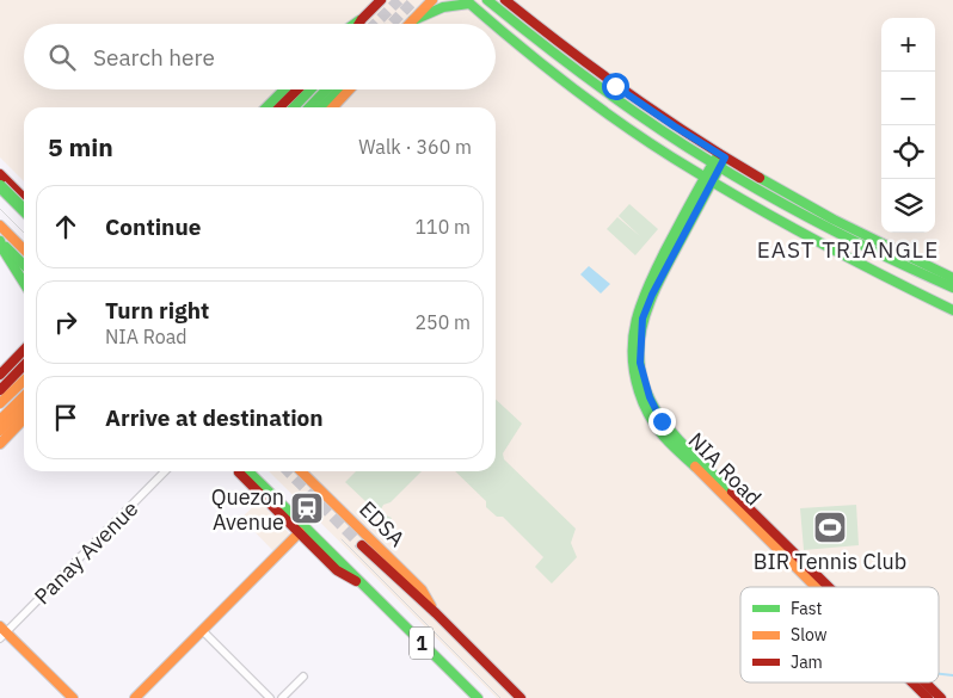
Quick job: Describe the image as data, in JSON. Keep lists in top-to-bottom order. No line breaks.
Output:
{"streets":{"main road":["NIA Road","EDSA","1"],"street":["Panay Avenue"]},"districts":["EAST TRIANGLE"],"places":{"station":["Quezon Avenue"],"sports":["BIR Tennis Club"]},"legend":["Fast","Slow","Jam"],"page":{"map_buttons":["+","−"],"search":"Search here","heading":["5 min","Walk · 360 m"],"list":[["Continue","110 m"],["Turn right","NIA Road","250 m"],"Arrive at destination"]}}
